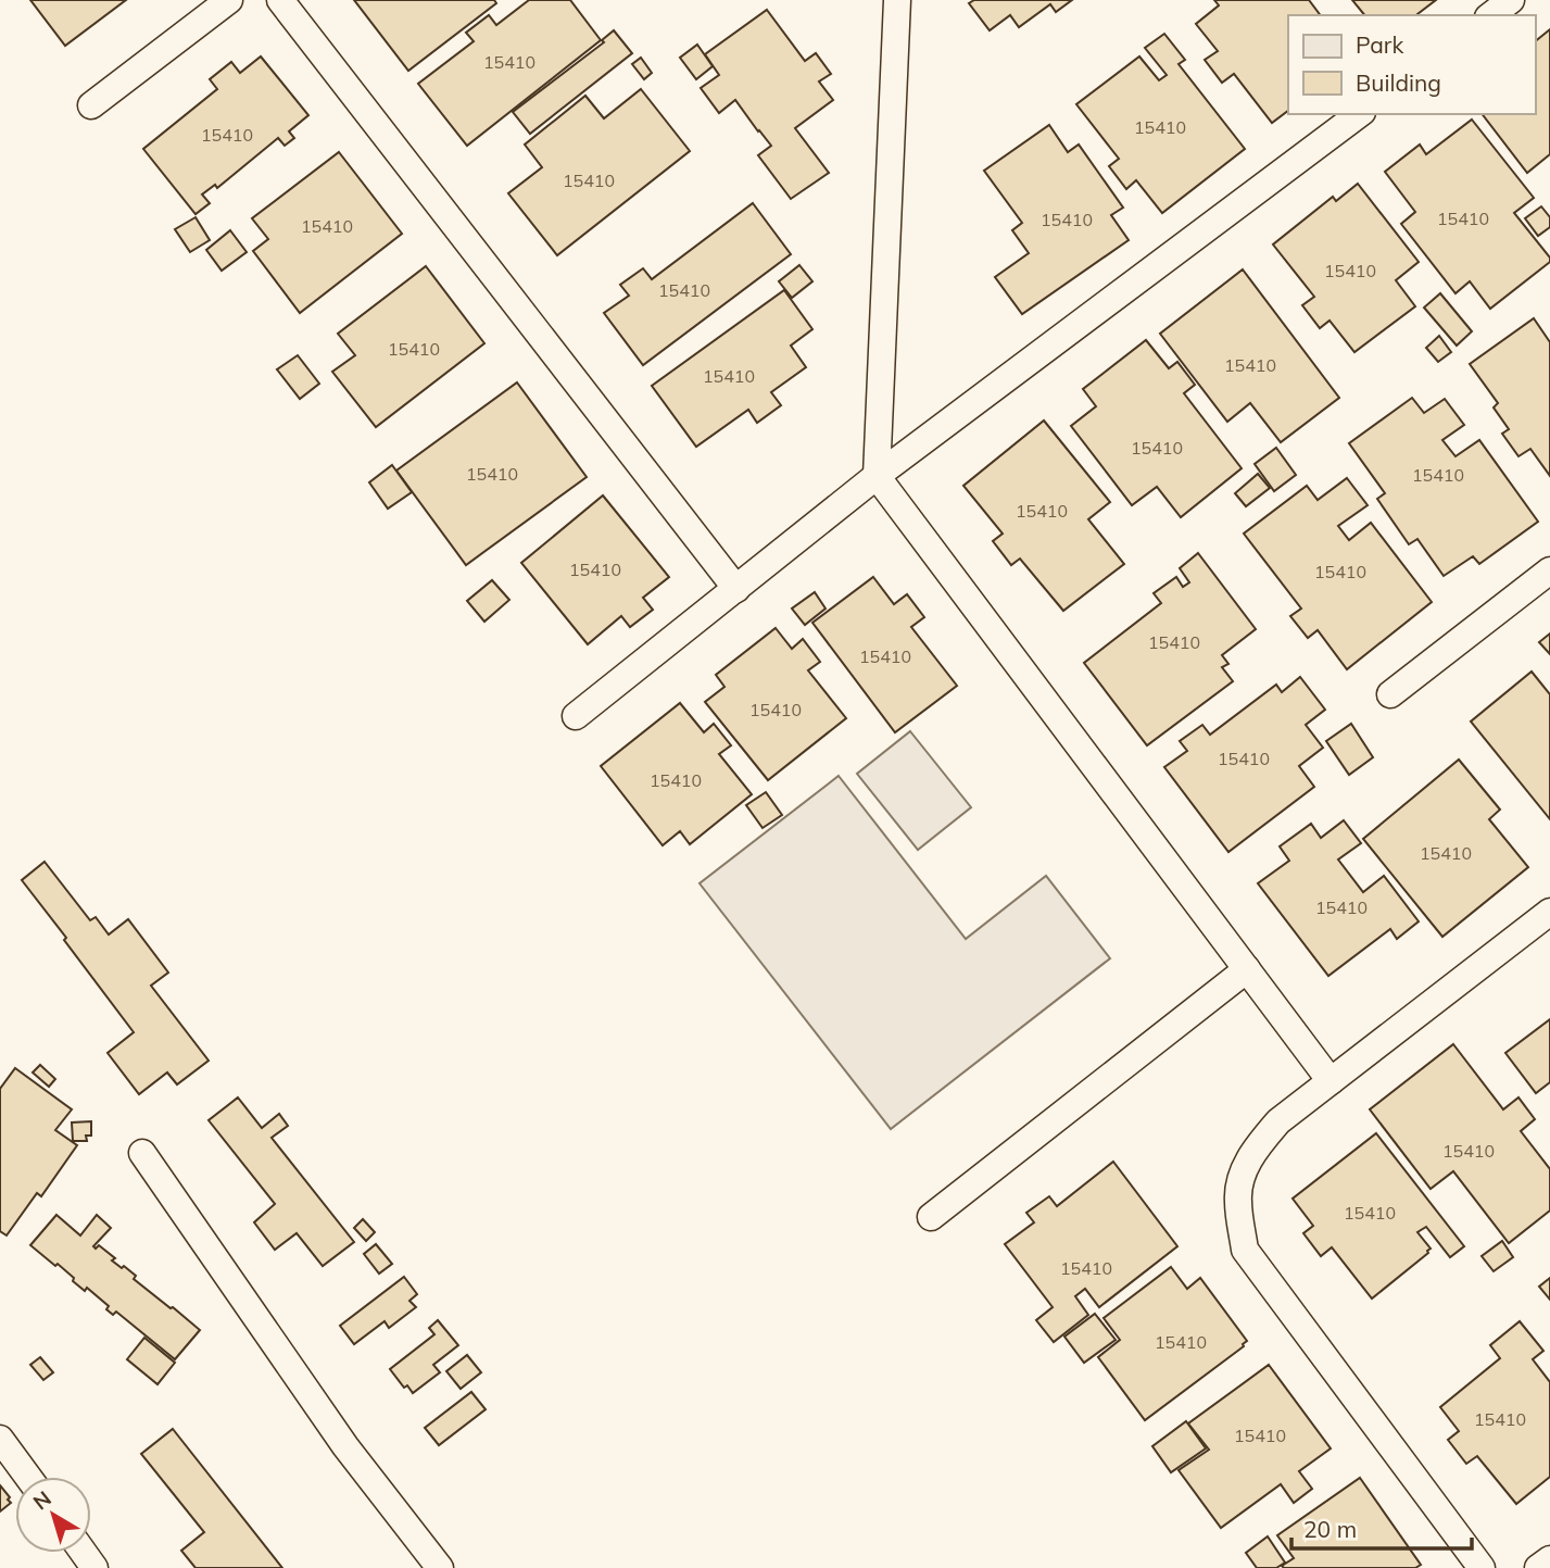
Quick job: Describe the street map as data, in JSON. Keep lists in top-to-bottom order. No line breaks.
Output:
{"house_numbers":["15410","15410","15410","15410","15410","15410","15410","15410","15410","15410","15410","15410","15410","15410","15410","15410","15410","15410","15410","15410","15410","15410","15410","15410","15410","15410","15410","15410","15410","15410","15410"],"legend":["Park","Building"],"scale_bar":"20 m","north":"top left"}
